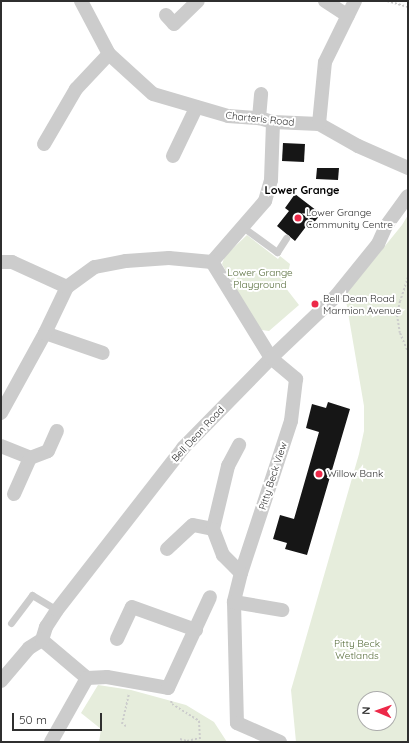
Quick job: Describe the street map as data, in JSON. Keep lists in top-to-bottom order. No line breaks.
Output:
{"streets":{"street":["Charteris Road","Bell Dean Road","Pitty Beck View"]},"crossings":[["Bell Dean Road","Pitty Beck View"]],"districts":["Lower Grange"],"parks":["Lower Grange Playground","Pitty Beck Wetlands"],"places":["Lower Grange Community Centre","Bell Dean Road Marmion Avenue","Willow Bank"],"scale_bar":"50 m","north":"left"}
